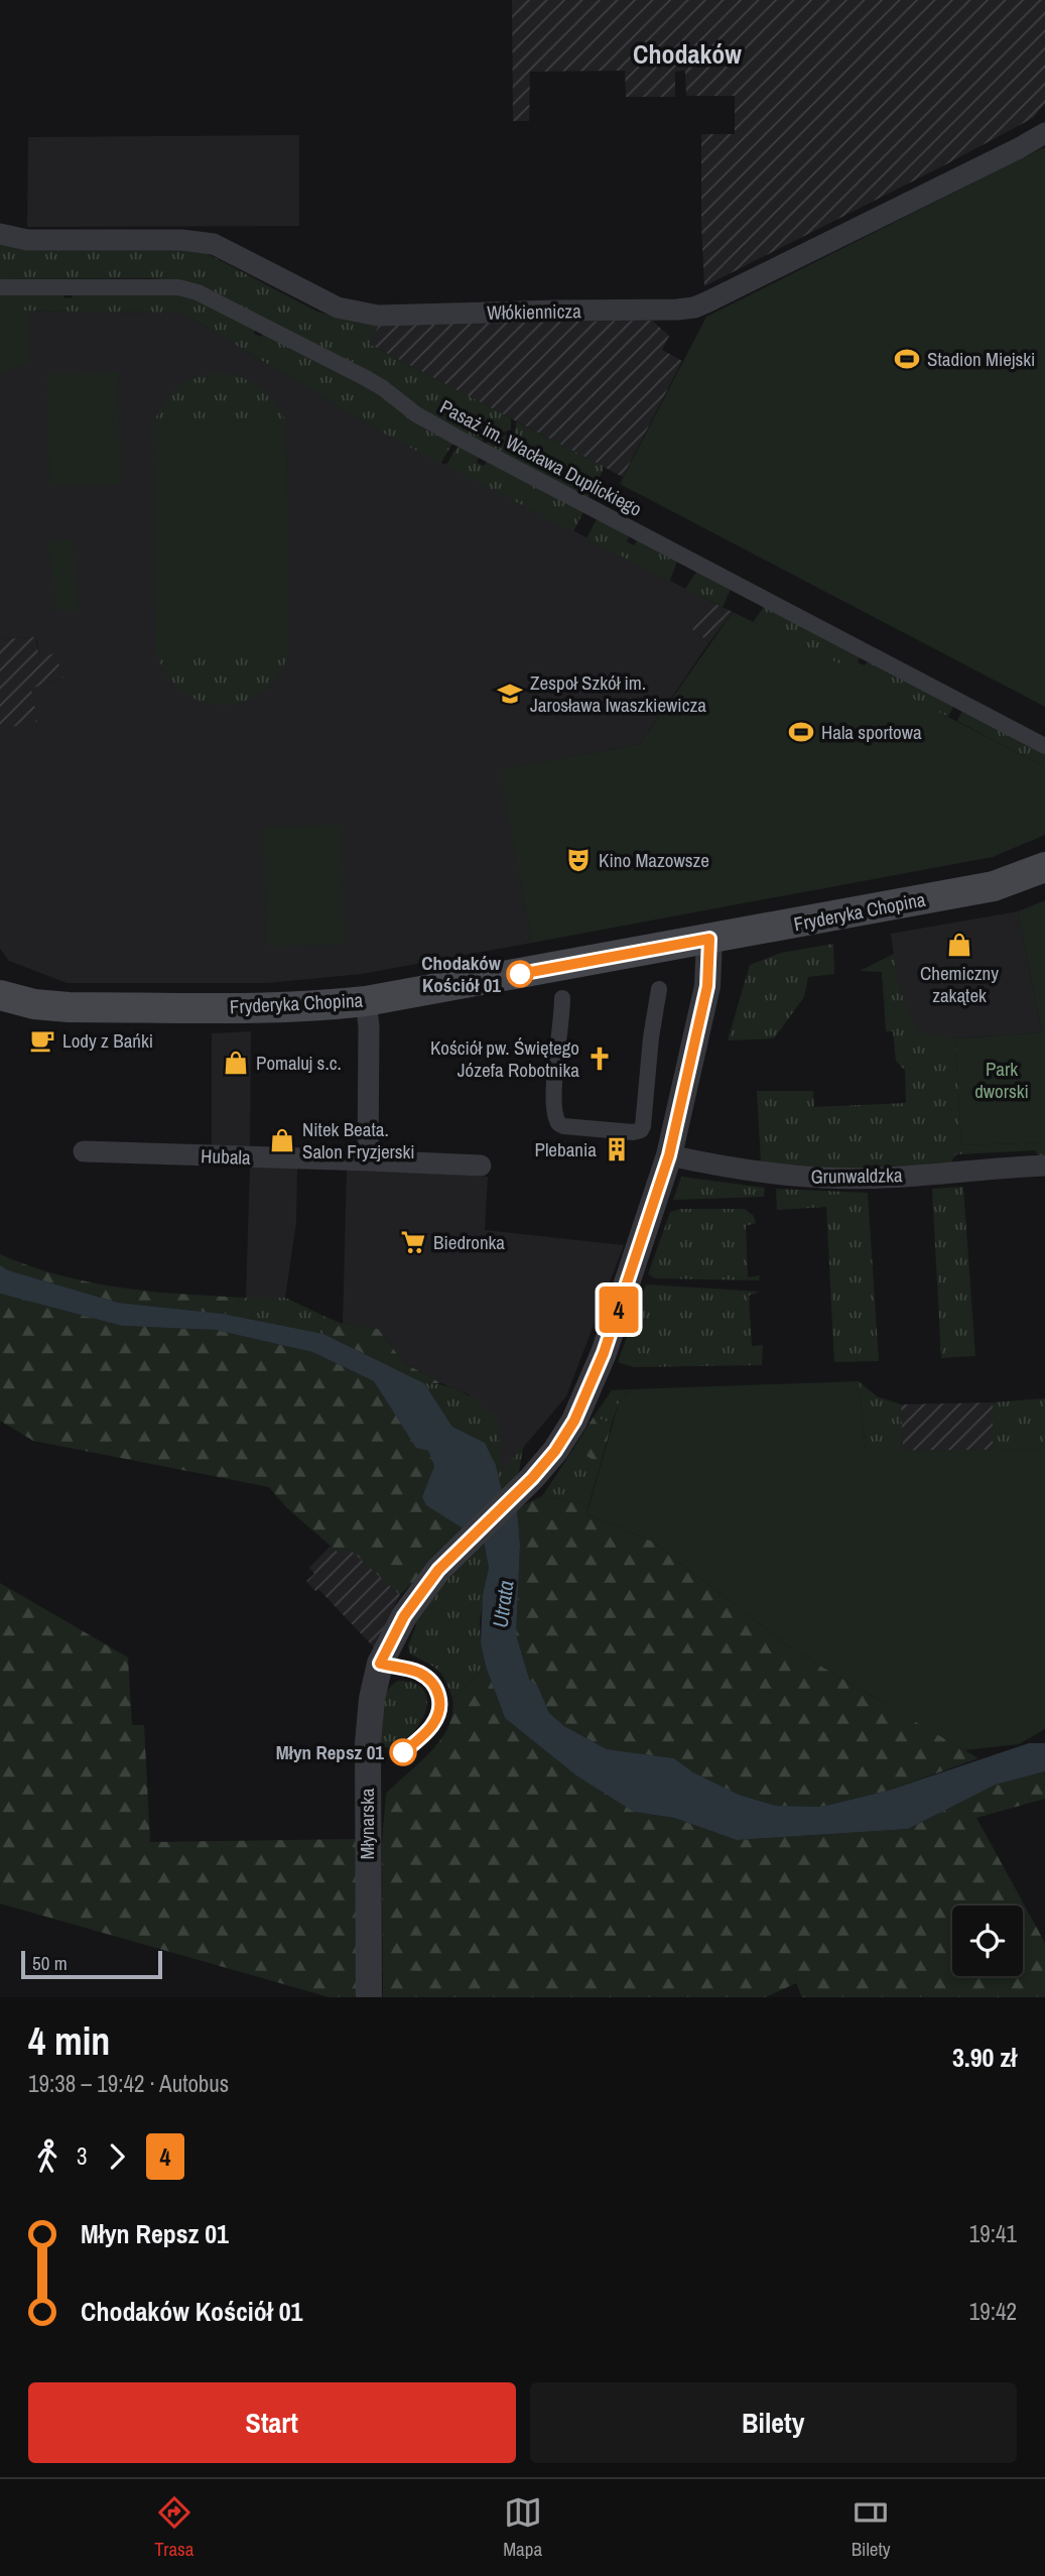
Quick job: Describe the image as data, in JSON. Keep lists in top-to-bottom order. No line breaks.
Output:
{"streets":{"main road":["Fryderyka Chopina"],"street":["Włókiennicza","Pasaż im. Wacława Duplickiego","Hubala","Grunwaldzka","Młynarska"]},"crossings":[["Fryderyka Chopina","Młynarska"],["Grunwaldzka","Młynarska"]],"districts":["Chodaków"],"water":["Utrata"],"parks":["Park dworski"],"places":{"sports":["Stadion Miejski","Hala sportowa"],"school or university":["Zespoł Szkół im. Jarosława Iwaszkiewicza"],"theatre":["Kino Mazowsze"],"shop":["Chemiczny zakątek","Pomaluj s.c.","Nitek Beata. Salon Fryzjerski"],"other":["Chodaków Kościół 01","Młyn Repsz 01"],"cafe":["Lody z Bańki"],"church":["Kościół pw. Świętego Józefa Robotnika"],"building":["Plebania"],"supermarket":["Biedronka"]},"lines":["bus line 4"],"scale_bar":"50 m","page":{"on_map":"4","scale":"50 m","heading":["4 min","19:38 – 19:42 · Autobus","3.90 zł"],"legs":["3","4"],"list":[{"name":"Młyn Repsz 01","value":"19:41"},{"name":"Chodaków Kościół 01","value":"19:42"}],"buttons":["Start","Bilety"],"tabs":["Trasa","Mapa","Bilety"]}}
